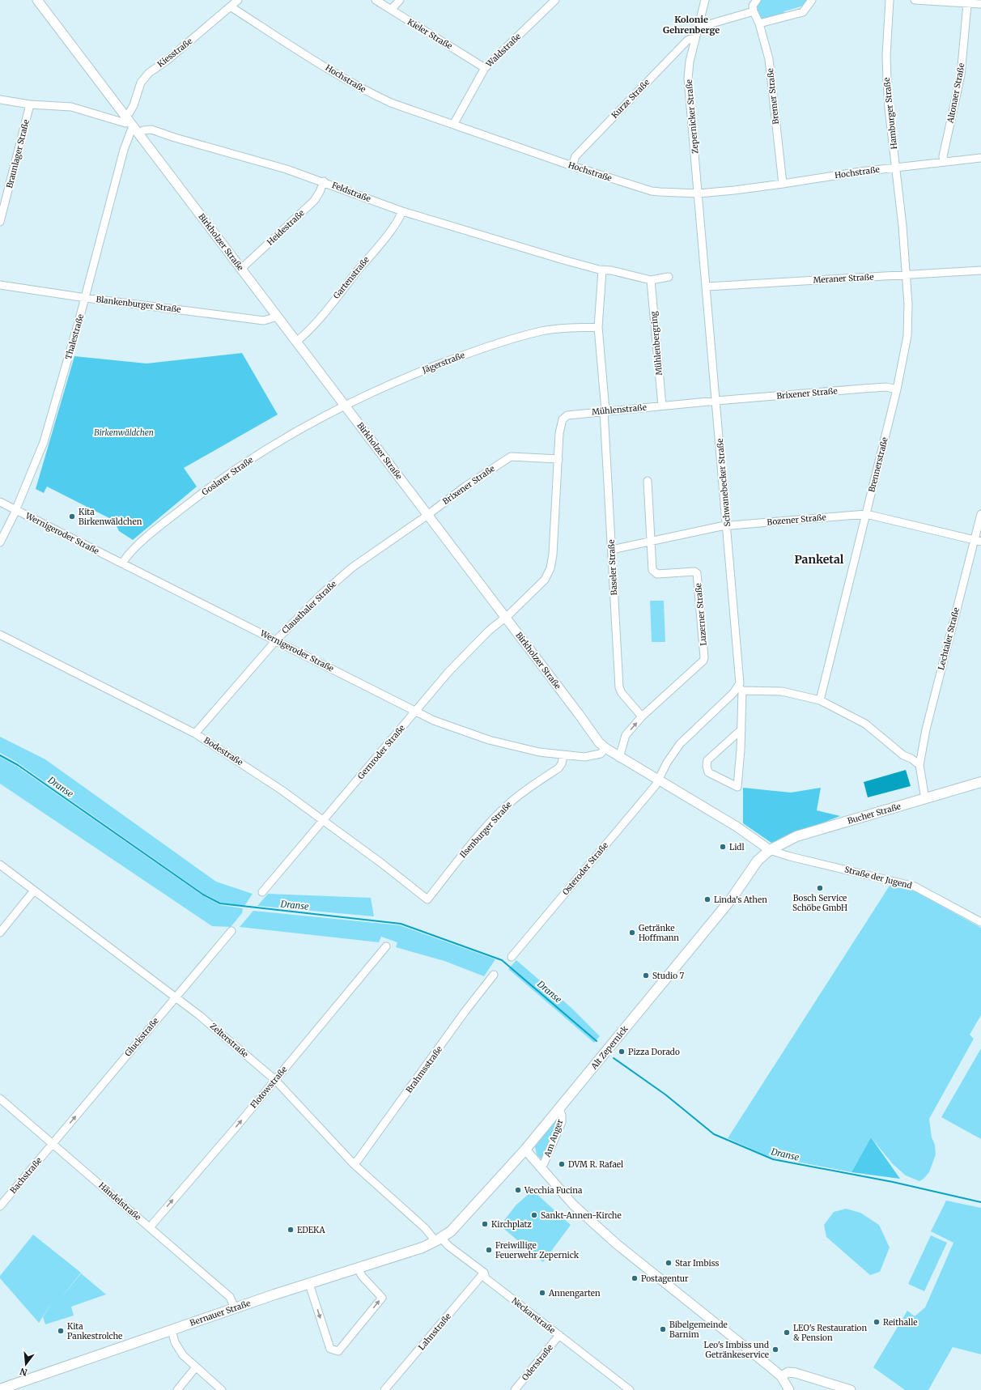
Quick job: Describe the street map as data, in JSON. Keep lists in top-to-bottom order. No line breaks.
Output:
{"streets":{"main road":["Bucher Straße","Alt Zepernick","Bernauer Straße"],"street":["Kieler Straße","Waldstraße","Kiesstraße","Hochstraße","Altonaer Straße","Bremer Straße","Kurze Straße","Hamburger Straße","Zepernicker Straße","Braunlager Straße","Feldstraße","Heidestraße","Birkholzer Straße","Gartenstraße","Meraner Straße","Blankenburger Straße","Thalestraße","Mühlenbergring","Jägerstraße","Brixener Straße","Mühlenstraße","Brennerstraße","Goslarer Straße","Schwanebecker Straße","Bozener Straße","Wernigeroder Straße","Baseler Straße","Clausthaler Straße","Luzerner Straße","Lechtaler Straße","Bodestraße","Gernroder Straße","Ilsenburger Straße","Osteroder Straße","Straße der Jugend","Gluckstraße","Zelterstraße","Brahmsstraße","Flotowstraße","Am Anger","Bachstraße","Händelstraße","Neckarstraße","Lahnstraße","Oderstraße"]},"crossings":[["Kieler Straße","Waldstraße"],["Waldstraße","Hochstraße"],["Kiesstraße","Hochstraße"],["Kiesstraße","Birkholzer Straße"],["Hochstraße","Altonaer Straße"],["Hochstraße","Bremer Straße"],["Hochstraße","Kurze Straße"],["Hochstraße","Hamburger Straße"],["Hochstraße","Zepernicker Straße"],["Kurze Straße","Zepernicker Straße"],["Hamburger Straße","Brennerstraße"],["Zepernicker Straße","Schwanebecker Straße"],["Feldstraße","Heidestraße"],["Feldstraße","Birkholzer Straße"],["Feldstraße","Gartenstraße"],["Feldstraße","Thalestraße"],["Heidestraße","Birkholzer Straße"],["Birkholzer Straße","Gartenstraße"],["Birkholzer Straße","Blankenburger Straße"],["Birkholzer Straße","Thalestraße"],["Birkholzer Straße","Jägerstraße"],["Birkholzer Straße","Brixener Straße"],["Birkholzer Straße","Mühlenstraße"],["Birkholzer Straße","Goslarer Straße"],["Birkholzer Straße","Wernigeroder Straße"],["Birkholzer Straße","Clausthaler Straße"],["Birkholzer Straße","Luzerner Straße"],["Birkholzer Straße","Gernroder Straße"],["Birkholzer Straße","Bucher Straße"],["Birkholzer Straße","Osteroder Straße"],["Birkholzer Straße","Straße der Jugend"],["Birkholzer Straße","Alt Zepernick"],["Meraner Straße","Brennerstraße"],["Meraner Straße","Schwanebecker Straße"],["Blankenburger Straße","Thalestraße"],["Thalestraße","Wernigeroder Straße"],["Mühlenbergring","Mühlenstraße"],["Jägerstraße","Goslarer Straße"],["Brixener Straße","Mühlenstraße"],["Brixener Straße","Brennerstraße"],["Brixener Straße","Schwanebecker Straße"],["Brixener Straße","Clausthaler Straße"],["Mühlenstraße","Schwanebecker Straße"],["Mühlenstraße","Baseler Straße"],["Mühlenstraße","Gernroder Straße"],["Brennerstraße","Bozener Straße"],["Goslarer Straße","Wernigeroder Straße"],["Schwanebecker Straße","Bozener Straße"],["Schwanebecker Straße","Osteroder Straße"],["Bozener Straße","Baseler Straße"],["Bozener Straße","Luzerner Straße"],["Bozener Straße","Lechtaler Straße"],["Wernigeroder Straße","Clausthaler Straße"],["Wernigeroder Straße","Gernroder Straße"],["Wernigeroder Straße","Ilsenburger Straße"],["Baseler Straße","Luzerner Straße"],["Clausthaler Straße","Bodestraße"],["Lechtaler Straße","Bucher Straße"],["Bodestraße","Gernroder Straße"],["Bodestraße","Ilsenburger Straße"],["Bucher Straße","Straße der Jugend"],["Bucher Straße","Alt Zepernick"],["Straße der Jugend","Alt Zepernick"],["Gluckstraße","Zelterstraße"],["Gluckstraße","Bachstraße"],["Gluckstraße","Händelstraße"],["Zelterstraße","Alt Zepernick"],["Zelterstraße","Brahmsstraße"],["Zelterstraße","Flotowstraße"],["Zelterstraße","Bernauer Straße"],["Zelterstraße","Neckarstraße"],["Alt Zepernick","Am Anger"],["Alt Zepernick","Bernauer Straße"],["Alt Zepernick","Neckarstraße"],["Flotowstraße","Händelstraße"],["Bachstraße","Händelstraße"],["Händelstraße","Bernauer Straße"],["Bernauer Straße","Neckarstraße"],["Neckarstraße","Lahnstraße"],["Neckarstraße","Oderstraße"]],"one_way":["Gluckstraße","Flotowstraße"],"districts":["Kolonie Gehrenberge","Panketal"],"water":["Dranse"],"parks":["Birkenwäldchen"],"places":["Kita Birkenwäldchen","Lidl","Bosch Service Schöbe GmbH","Linda's Athen","Getränke Hoffmann","Studio 7","Pizza Dorado","DVM R. Rafael","Vecchia Fucina","Sankt-Annen-Kirche","Kirchplatz","EDEKA","Freiwillige Feuerwehr Zepernick","Star Imbiss","Postagentur","Annengarten","Reithalle","Bibelgemeinde Barnim","Kita Pankestrolche","LEO's Restauration & Pension","Leo's Imbiss und Getränkeservice"],"north":"bottom"}
